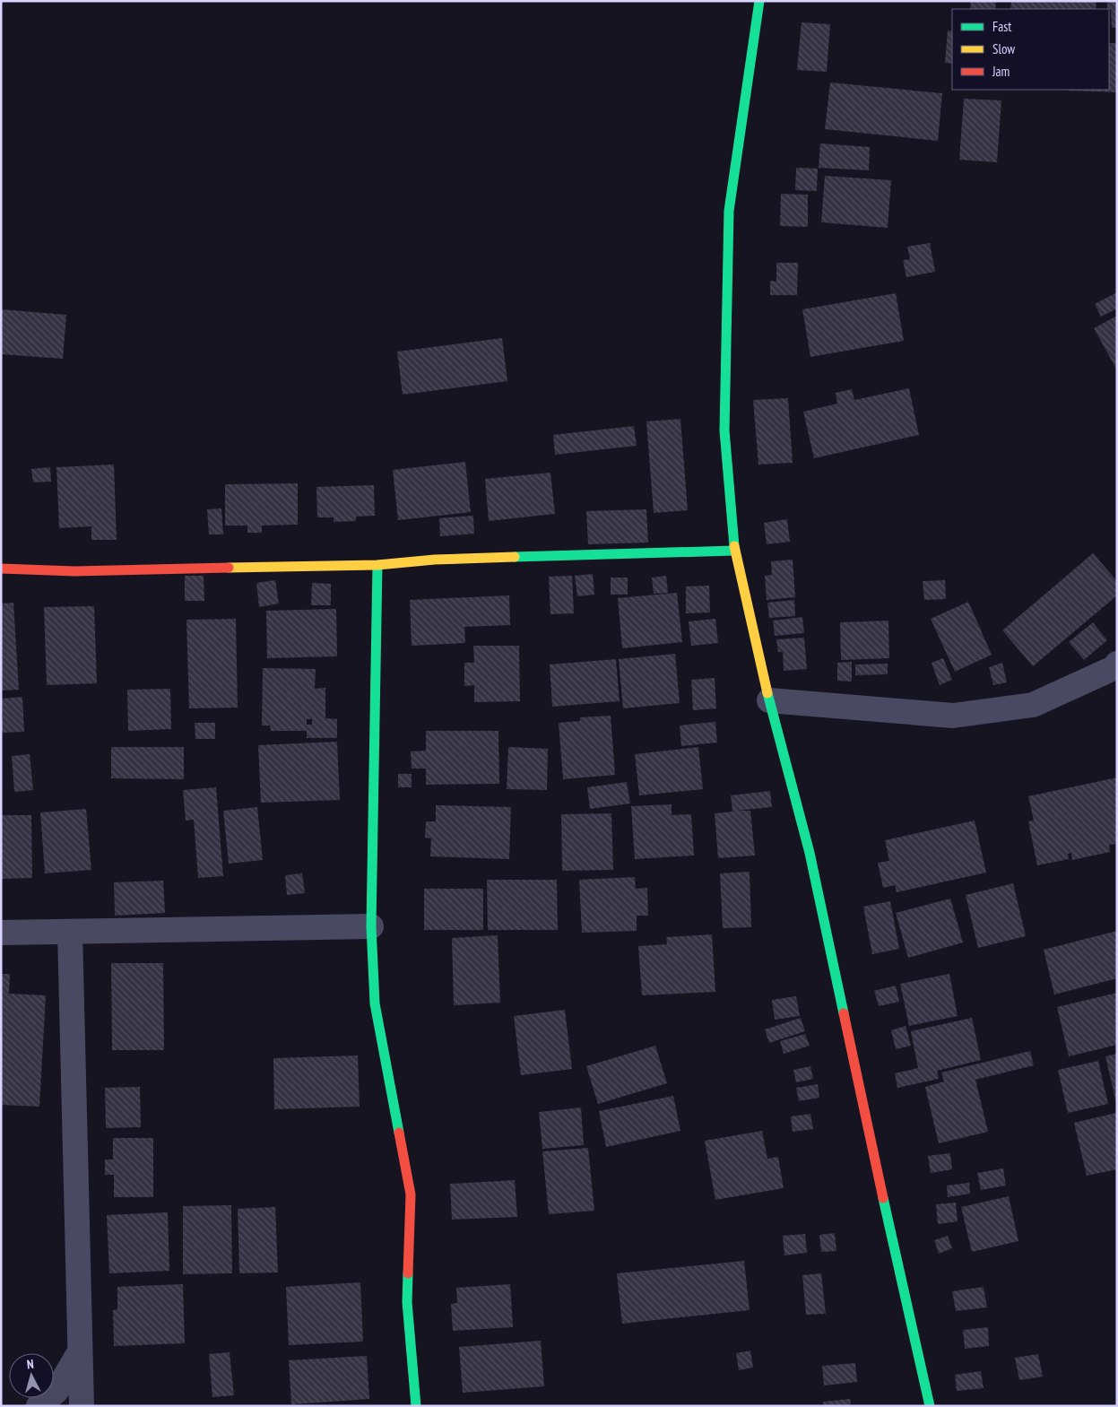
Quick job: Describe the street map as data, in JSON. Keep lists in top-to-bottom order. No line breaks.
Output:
{"legend":["Fast","Slow","Jam"],"north":"top"}
